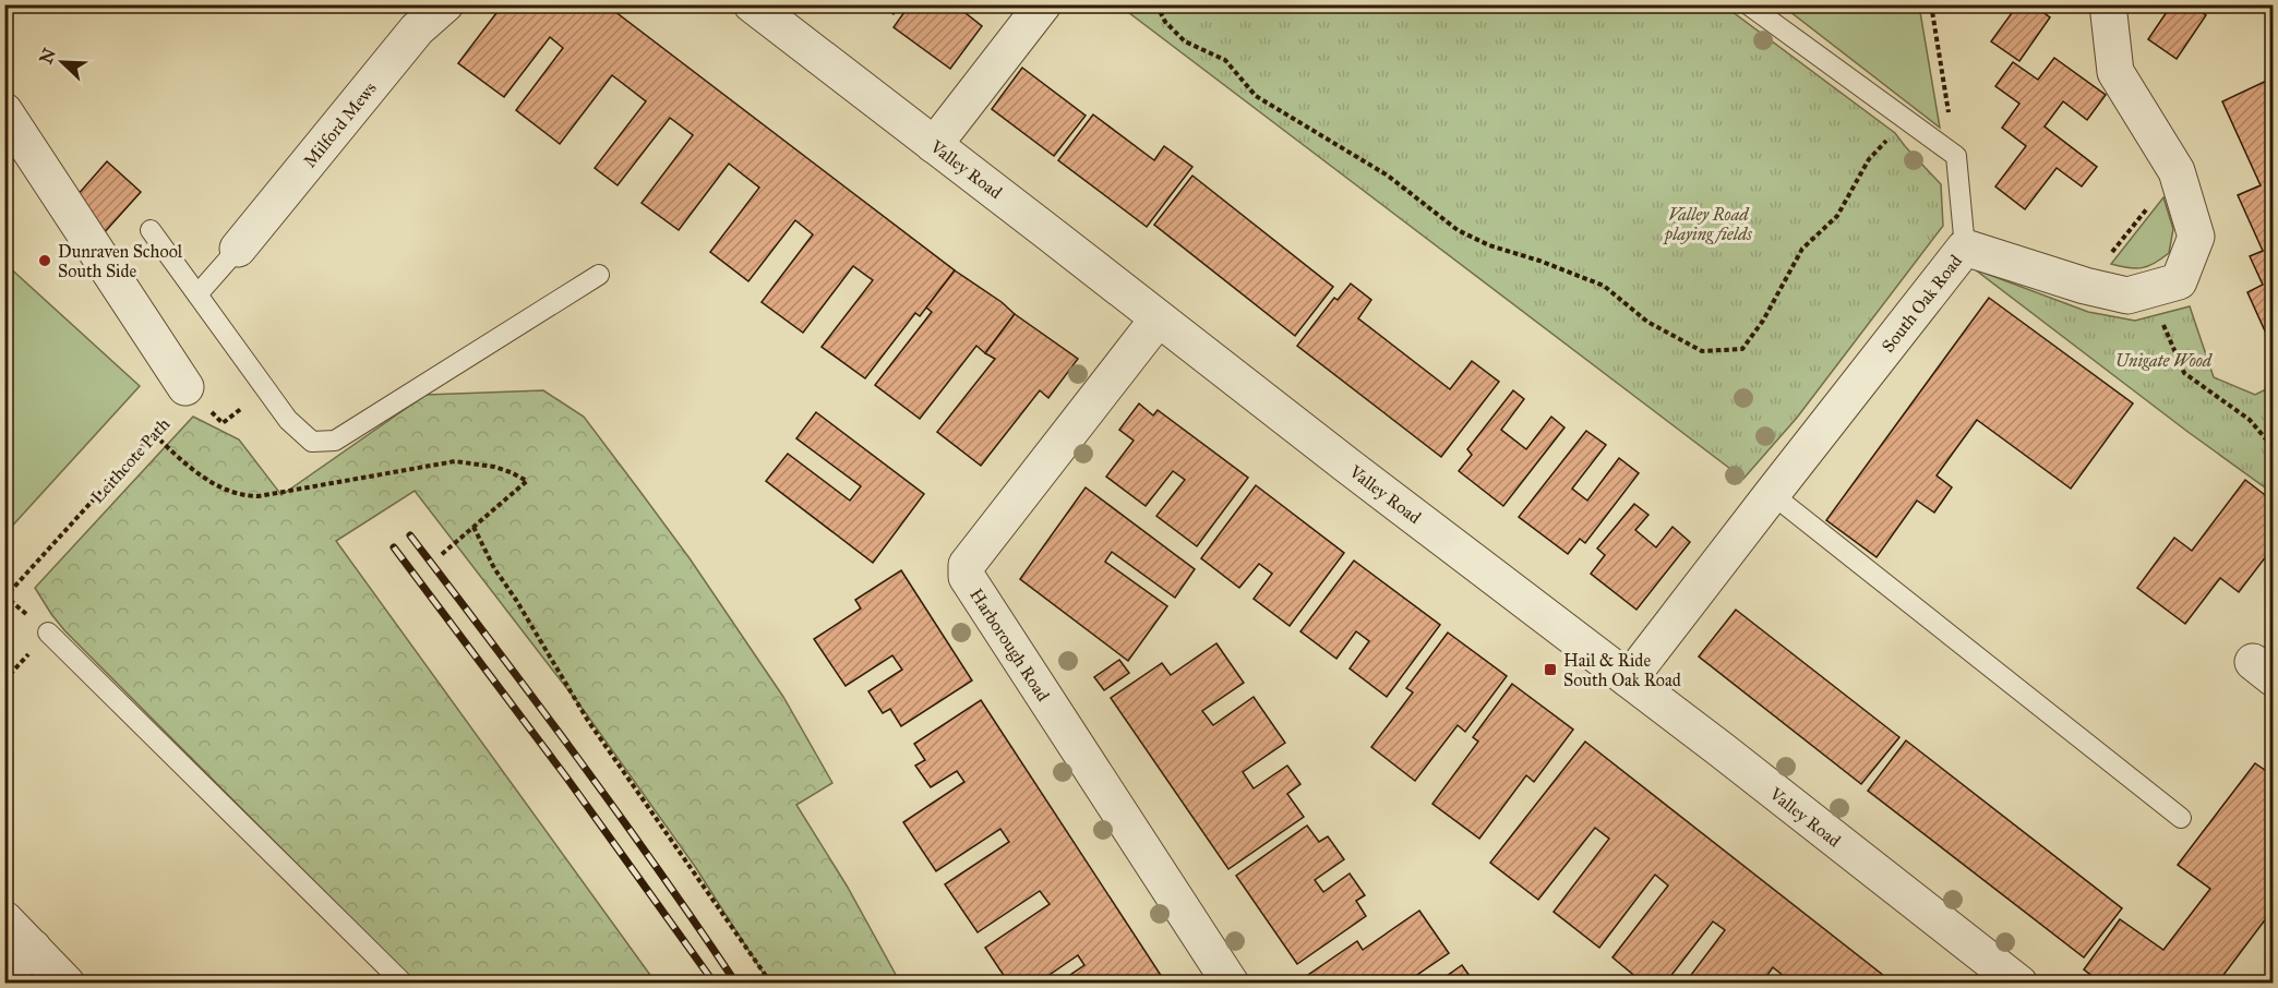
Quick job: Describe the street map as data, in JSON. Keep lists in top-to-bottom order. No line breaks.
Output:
{"streets":{"street":["Milford Mews","Valley Road","South Oak Road","Harborough Road"],"path":["Leithcote Path"]},"crossings":[["Valley Road","South Oak Road"],["Valley Road","Harborough Road"]],"parks":["Valley Road playing fields","Unigate Wood"],"places":{"other":["Dunraven School South Side"],"transit":["Hail & Ride South Oak Road"]},"north":"top left"}
